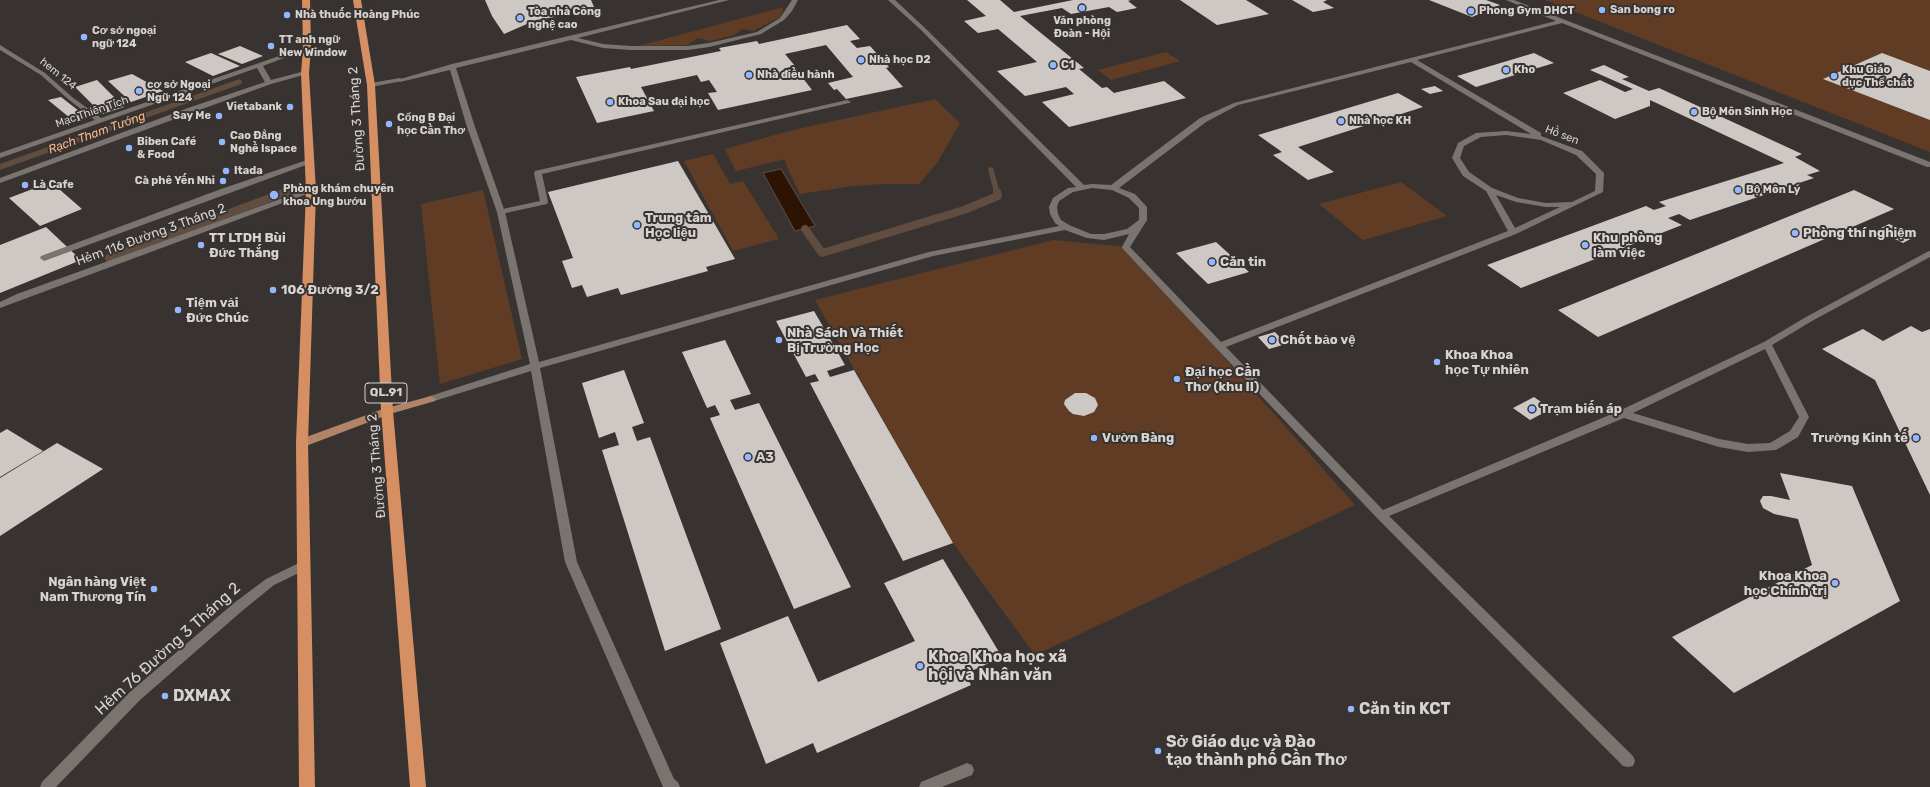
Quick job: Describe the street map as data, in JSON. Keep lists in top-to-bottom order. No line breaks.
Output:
{"streets":{"highway":["Đường 3 Tháng 2","QL.91"],"street":["hem 124","Mạc Thiên Tích","Hồ sen","Hẻm 116 Đường 3 Tháng 2","Hẻm 76 Đường 3 Tháng 2"]},"crossings":[["hem 124","Mạc Thiên Tích"]],"water":["Rạch Tham Tướng"],"places":["Văn phòng Đoàn - Hội","San bong ro","Phong Gym DHCT","Nhà thuốc Hoàng Phúc","Tòa nhà Công nghệ cao","Cơ sở ngoại ngữ 124","TT anh ngữ New Window","Nhà học D2","C1","Kho","Nhà điều hành","Khu Giáo dục Thể chất","cơ sở Ngoại Ngữ 124","Khoa Sau đại học","Vietabank","Bộ Môn Sinh Học","Say Me","Nhà học KH","Cổng B Đại học Cần Thơ","Cao Đẳng Nghề Ispace","Biben Café & Food","Itada","Cà phê Yến Nhi","Là Cafe","Bộ Môn Lý","Phòng khám chuyên khoa Ung bướu","Trung tâm Học liệu","Phòng thí nghiệm","TT LTDH Bùi Đức Thắng","Khu phòng làm việc","Căn tin","106 Đường 3/2","Tiệm vải Đức Chúc","Nhà Sách Và Thiết Bị Trường Học","Chốt bảo vệ","Khoa Khoa học Tự nhiên","Đại học Cần Thơ (khu II)","Trạm biến áp","Vườn Bàng","Trường Kinh tế","A3","Khoa Khoa học Chính trị","Ngân hàng Việt Nam Thương Tín","Khoa Khoa học xã hội và Nhân văn","DXMAX","Căn tin KCT","Sở Giáo dục và Đào tạo thành phố Cần Thơ"]}
